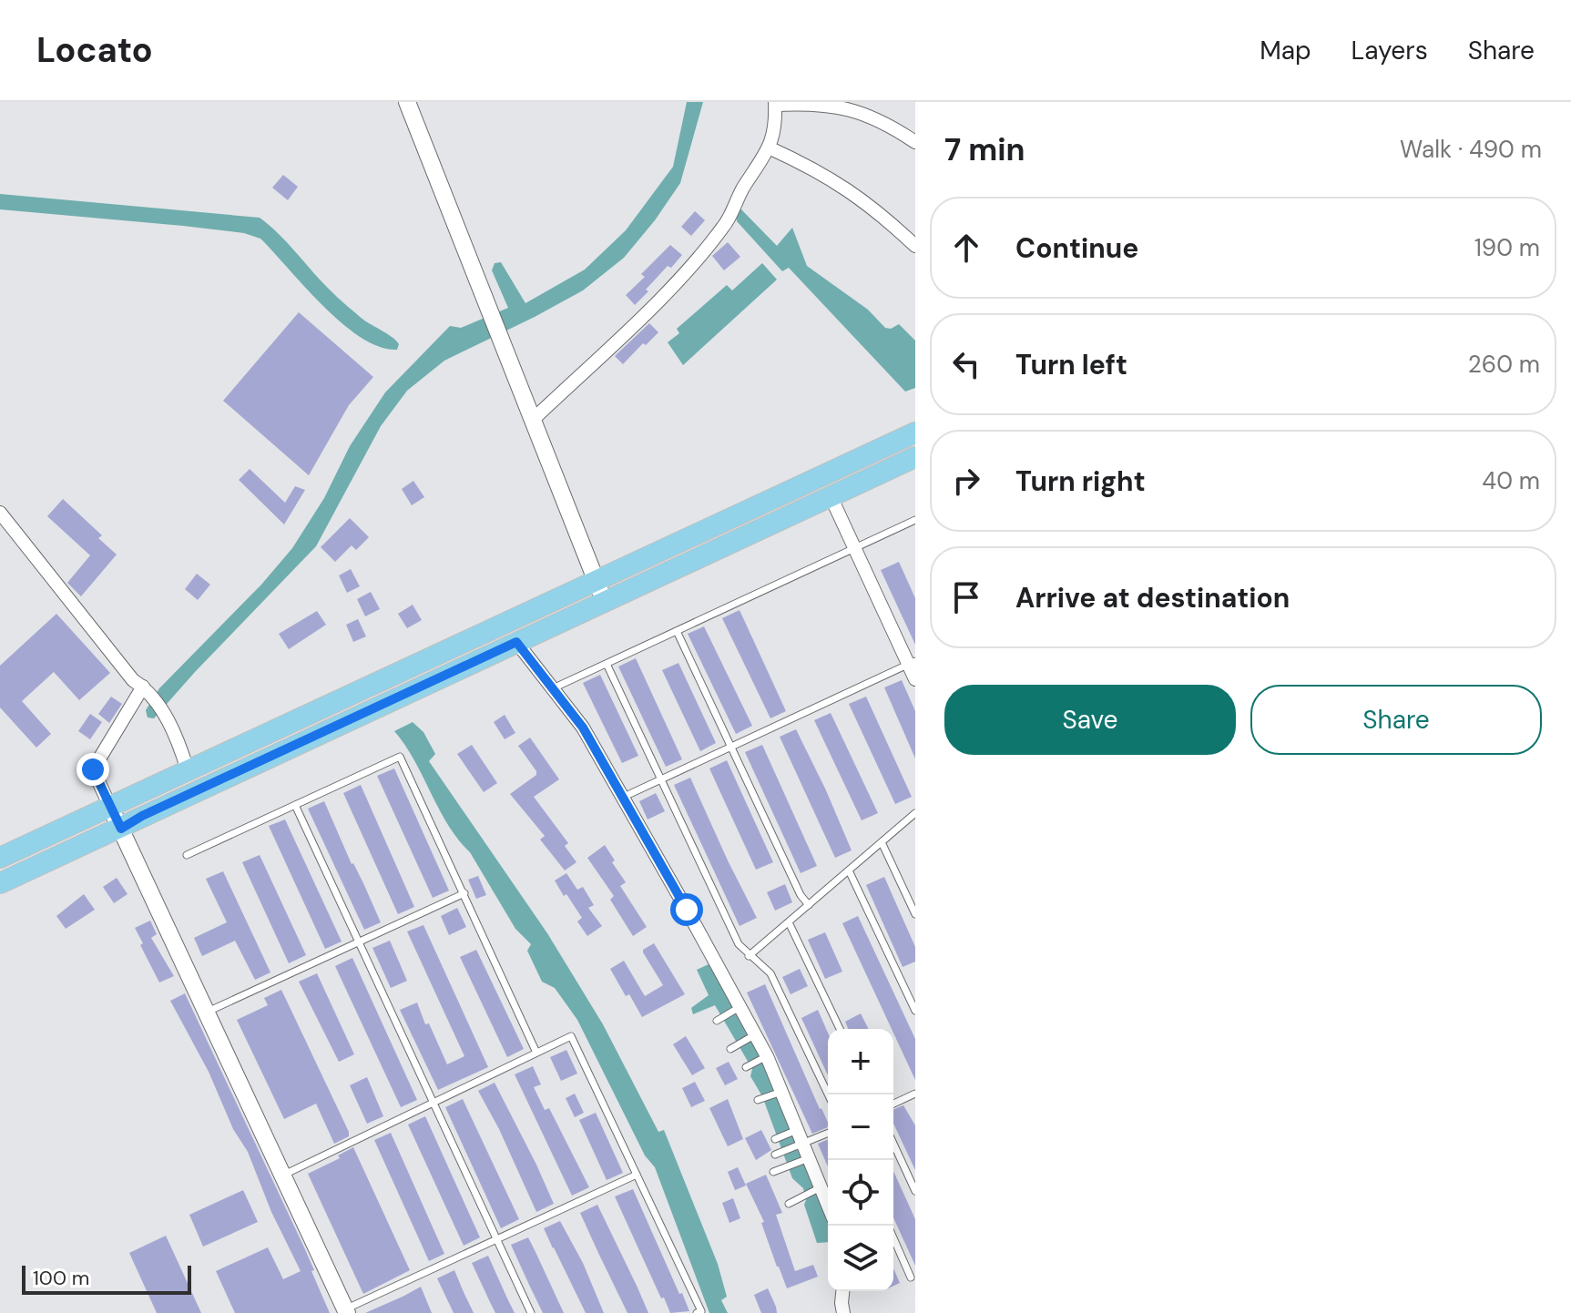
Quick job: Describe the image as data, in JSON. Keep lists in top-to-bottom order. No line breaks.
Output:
{"scale_bar":"100 m","page":{"header":"Locato","nav":["Map","Layers","Share"],"heading":["7 min","Walk · 490 m"],"list":[["Continue","190 m"],["Turn left","260 m"],["Turn right","40 m"],"Arrive at destination"],"buttons":["Save","Share"],"map_buttons":["+","−"],"scale":"100 m"}}
